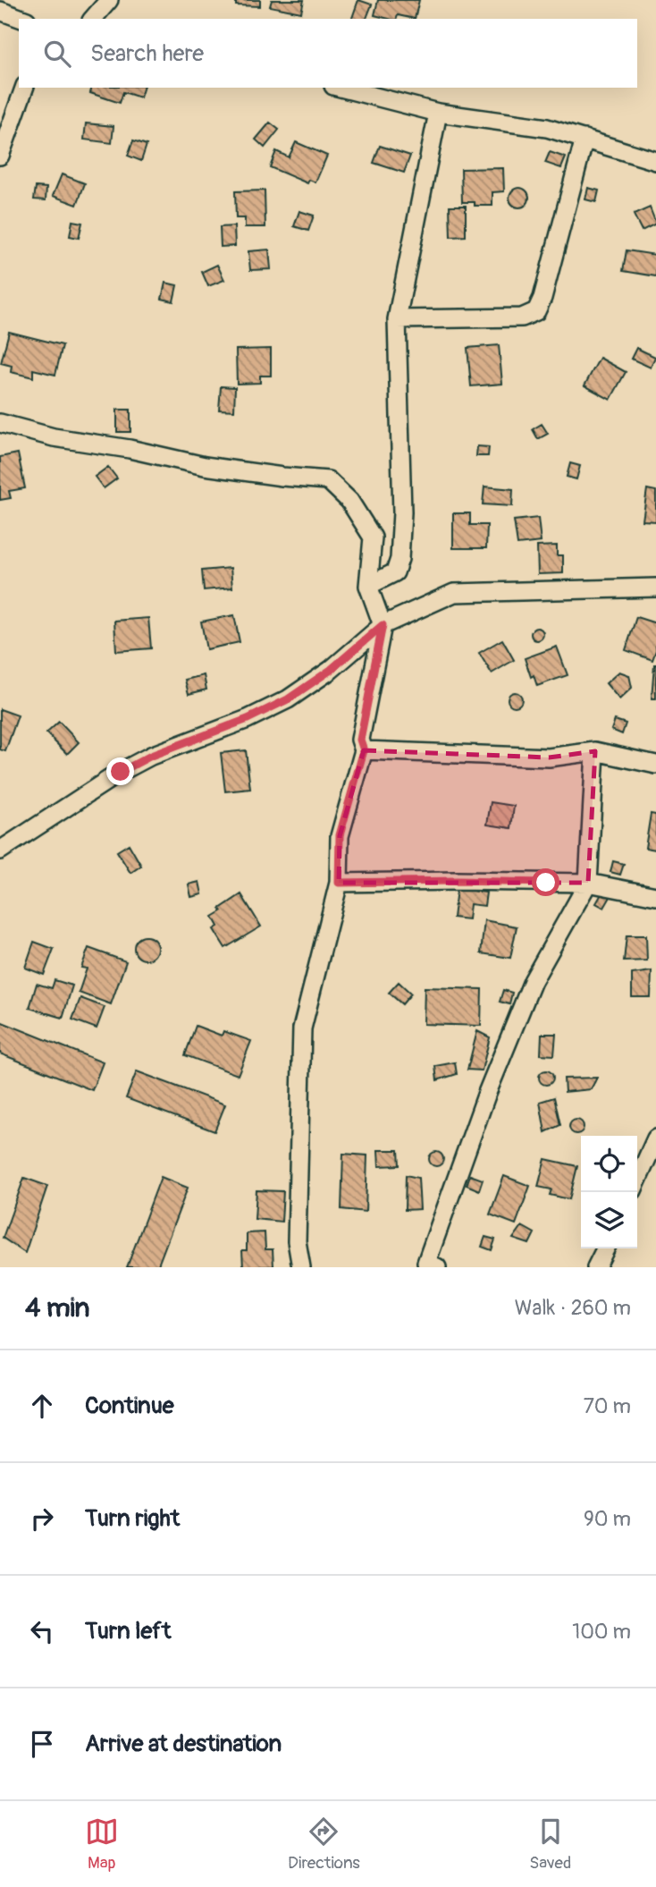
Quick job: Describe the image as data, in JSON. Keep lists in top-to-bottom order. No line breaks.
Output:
{"page":{"search":"Search here","heading":["4 min","Walk · 260 m"],"list":[["Continue","70 m"],["Turn right","90 m"],["Turn left","100 m"],"Arrive at destination"],"nav":["Map","Directions","Saved"]}}
